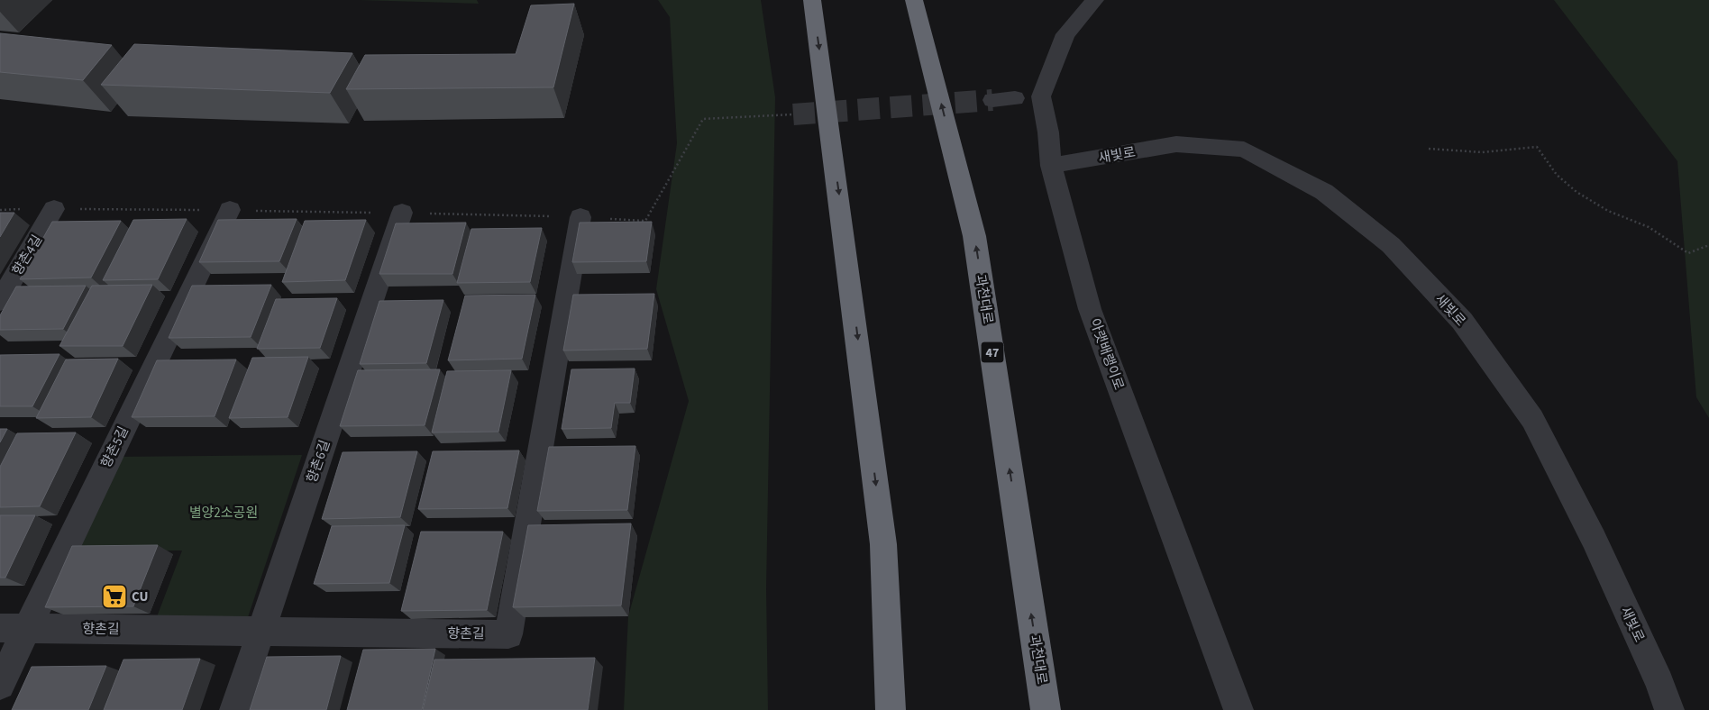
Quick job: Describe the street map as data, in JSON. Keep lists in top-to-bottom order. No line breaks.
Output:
{"streets":{"highway":["과천대로","47"],"street":["새빛로","향촌4길","아랫배랭이로","향촌5길","향촌6길","향촌길"]},"crossings":[["새빛로","아랫배랭이로"],["향촌5길","향촌길"],["향촌6길","향촌길"]],"parks":["별양2소공원"],"places":{"supermarket":["CU"]}}
